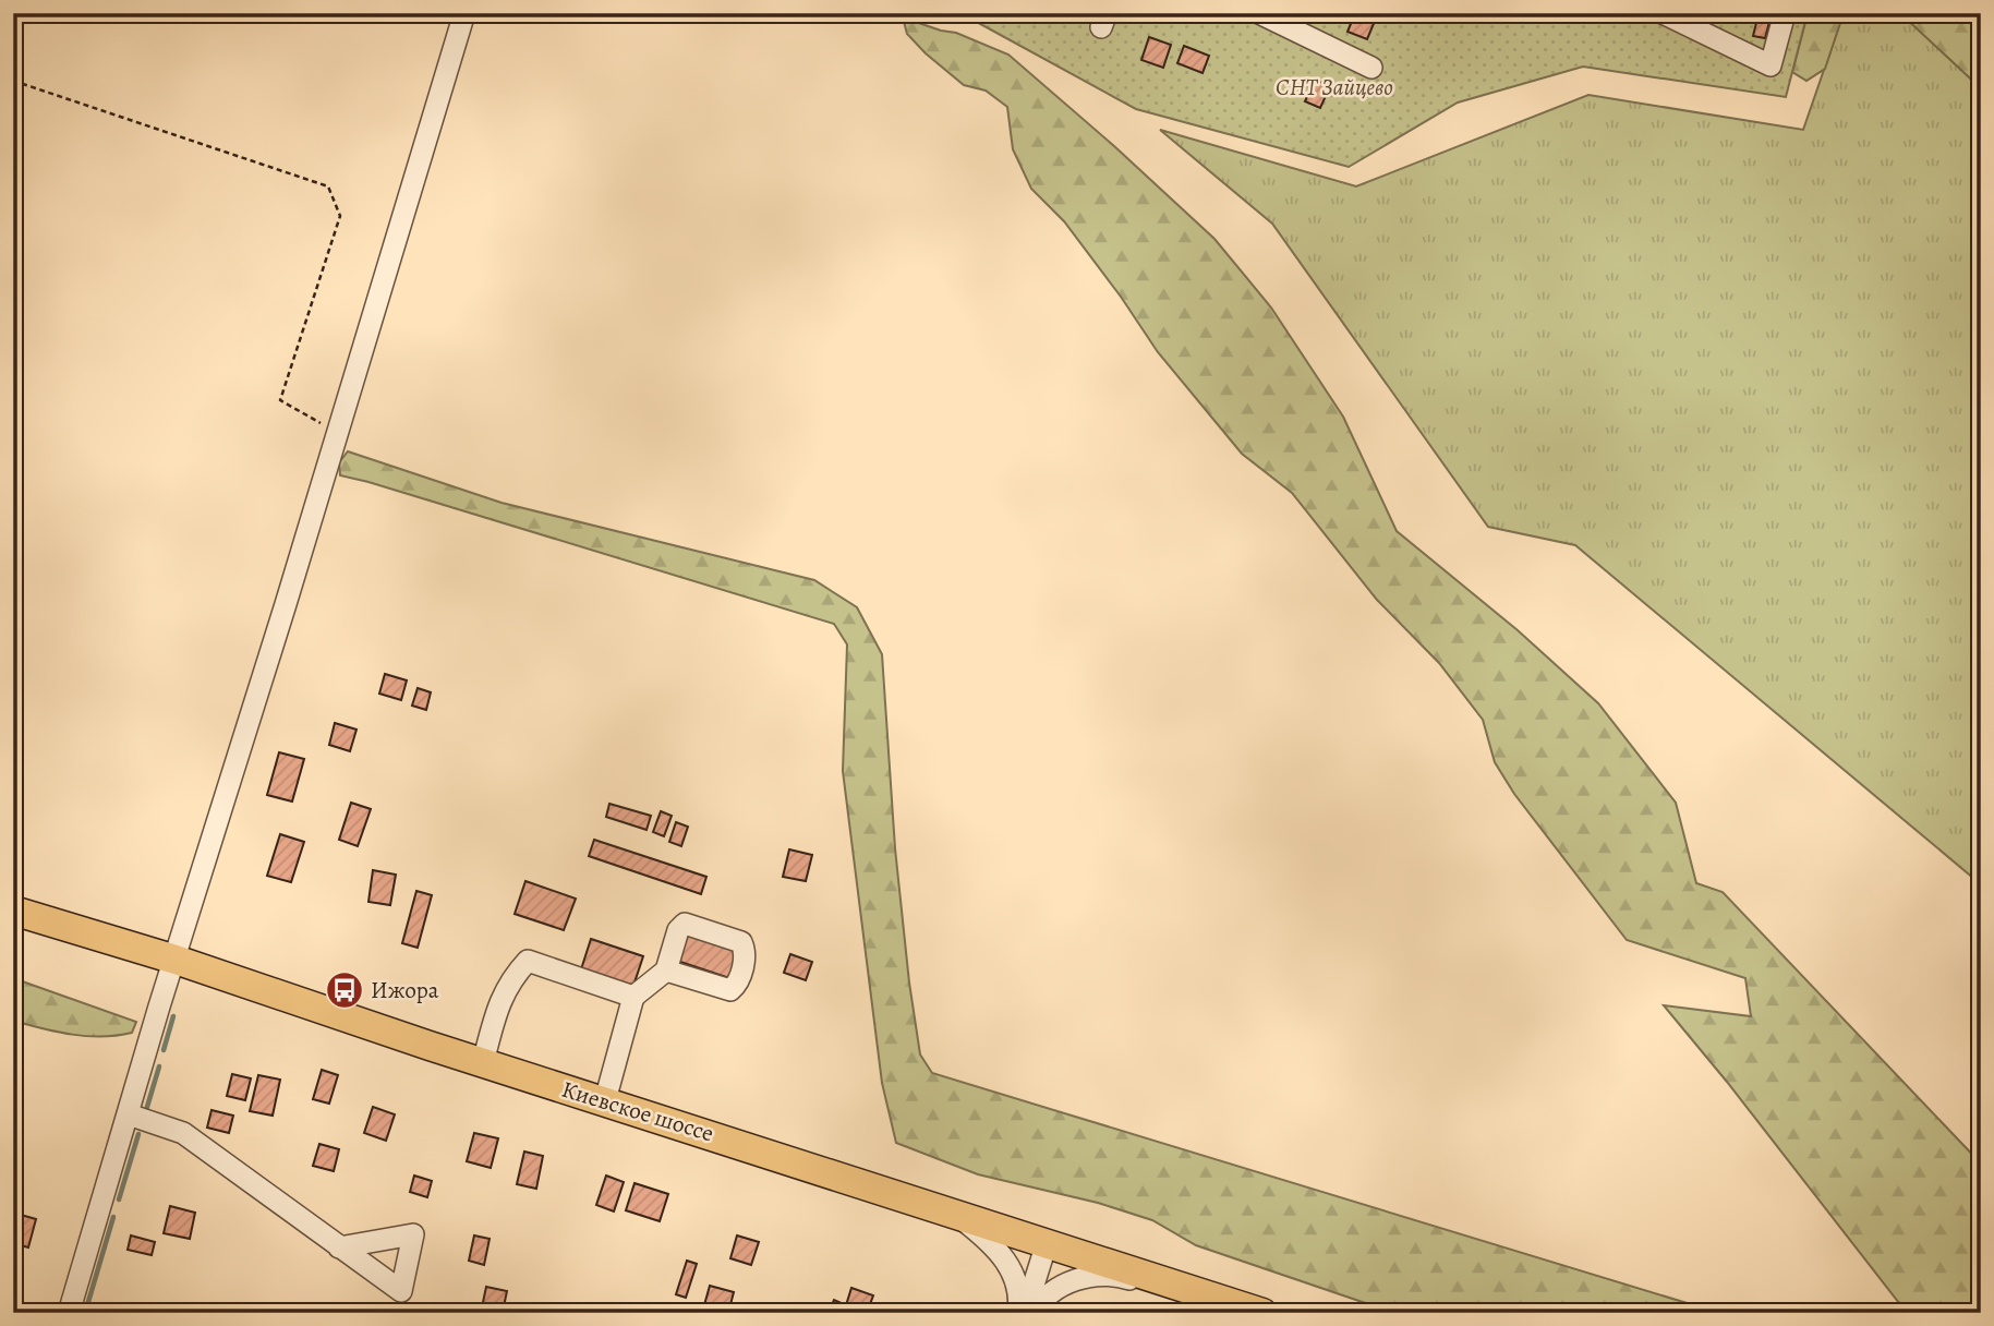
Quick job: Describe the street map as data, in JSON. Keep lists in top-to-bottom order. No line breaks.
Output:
{"streets":{"main road":["Киевское шоссе"]},"parks":["СНТ Зайцево"],"places":{"bus stop":["Ижора"]}}
